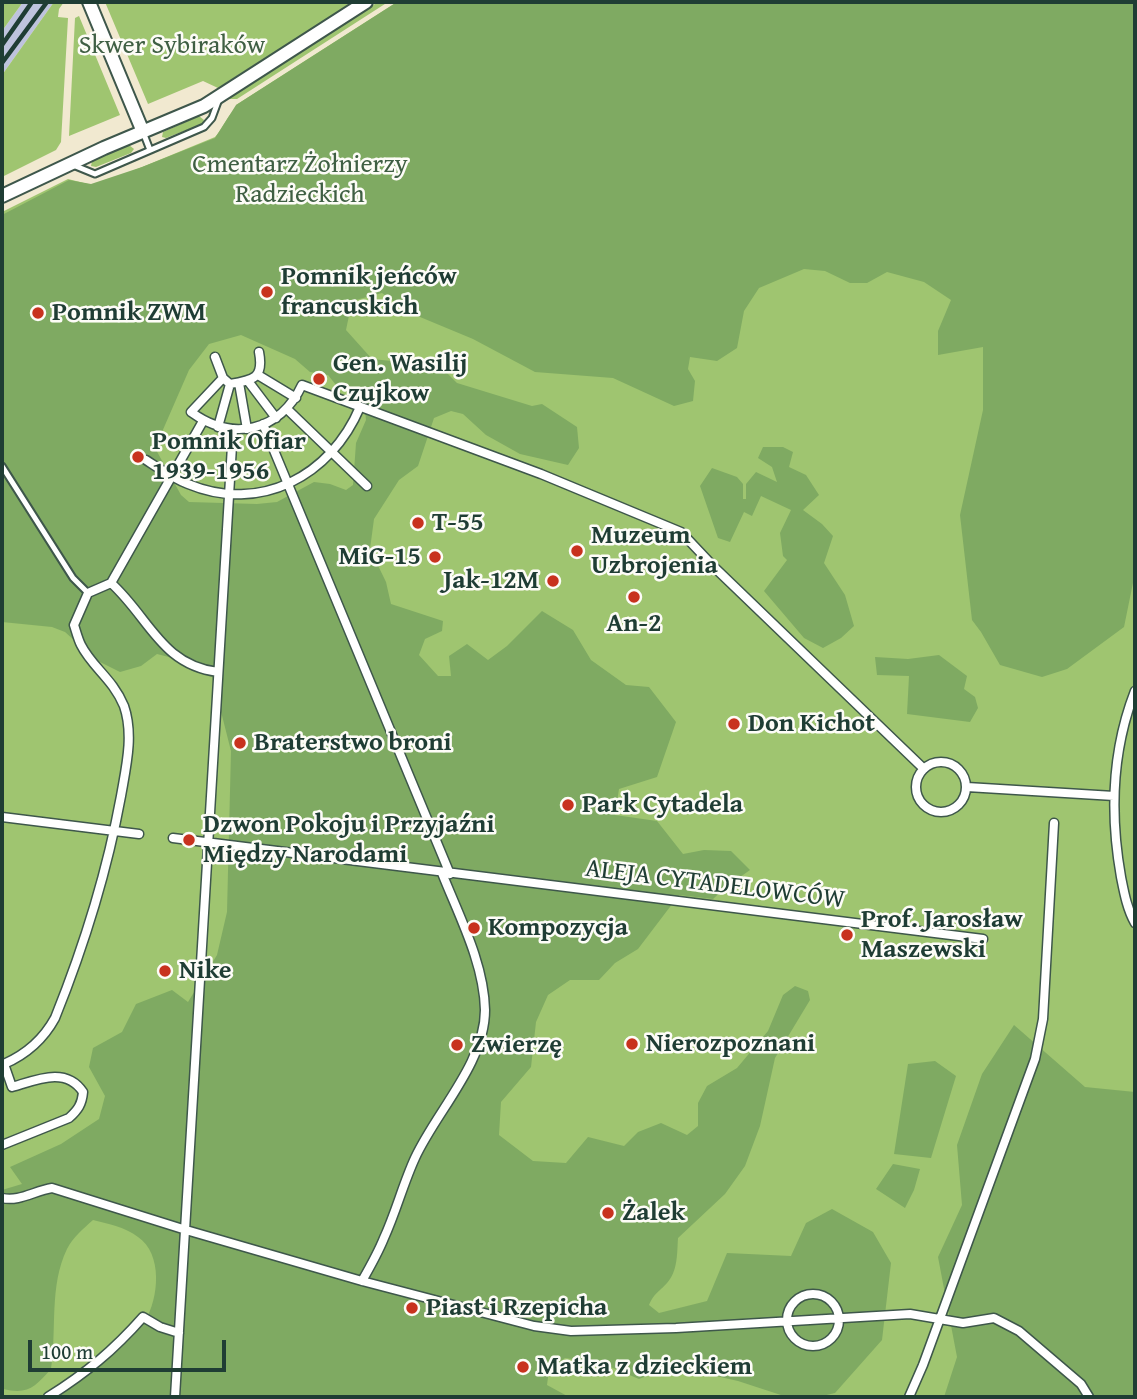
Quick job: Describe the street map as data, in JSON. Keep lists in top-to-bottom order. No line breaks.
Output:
{"streets":{"street":["ALEJA CYTADELOWCÓW"]},"parks":["Skwer Sybiraków","Cmentarz Żołnierzy Radzieckich"],"places":["Pomnik jeńców francuskich","Pomnik ZWM","Gen. Wasilij Czujkow","Pomnik Ofiar 1939-1956","T-55","Muzeum Uzbrojenia","MiG-15","Jak-12M","An-2","Don Kichot","Braterstwo broni","Park Cytadela","Dzwon Pokoju i Przyjaźni Między Narodami","Kompozycja","Prof. Jarosław Maszewski","Nike","Nierozpoznani","Zwierzę","Żalek","Piast i Rzepicha","Matka z dzieckiem"],"scale_bar":"100 m"}
